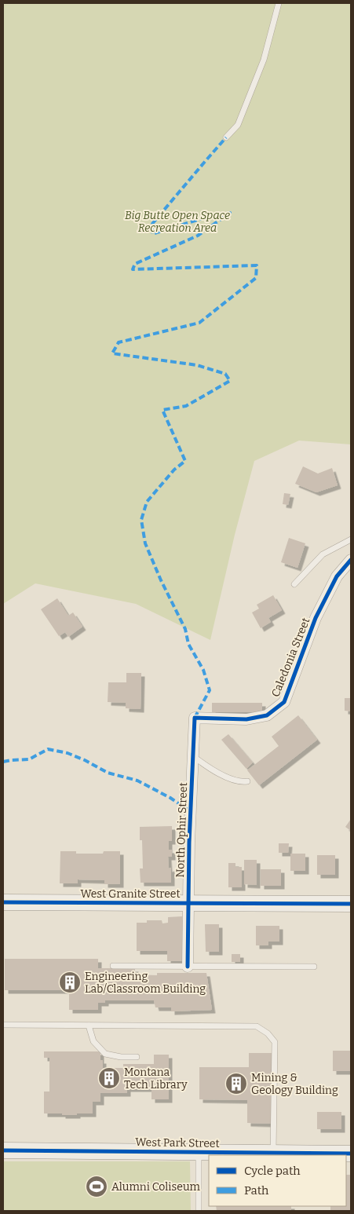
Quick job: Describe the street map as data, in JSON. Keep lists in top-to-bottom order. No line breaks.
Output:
{"streets":{"street":["Caledonia Street","North Ophir Street","West Granite Street","West Park Street"]},"crossings":[["Caledonia Street","North Ophir Street"],["North Ophir Street","West Granite Street"]],"parks":["Big Butte Open Space Recreation Area"],"places":{"building":["Engineering Lab/Classroom Building","Montana Tech Library","Mining & Geology Building"],"sports":["Alumni Coliseum"]},"legend":["Cycle path","Path"]}
